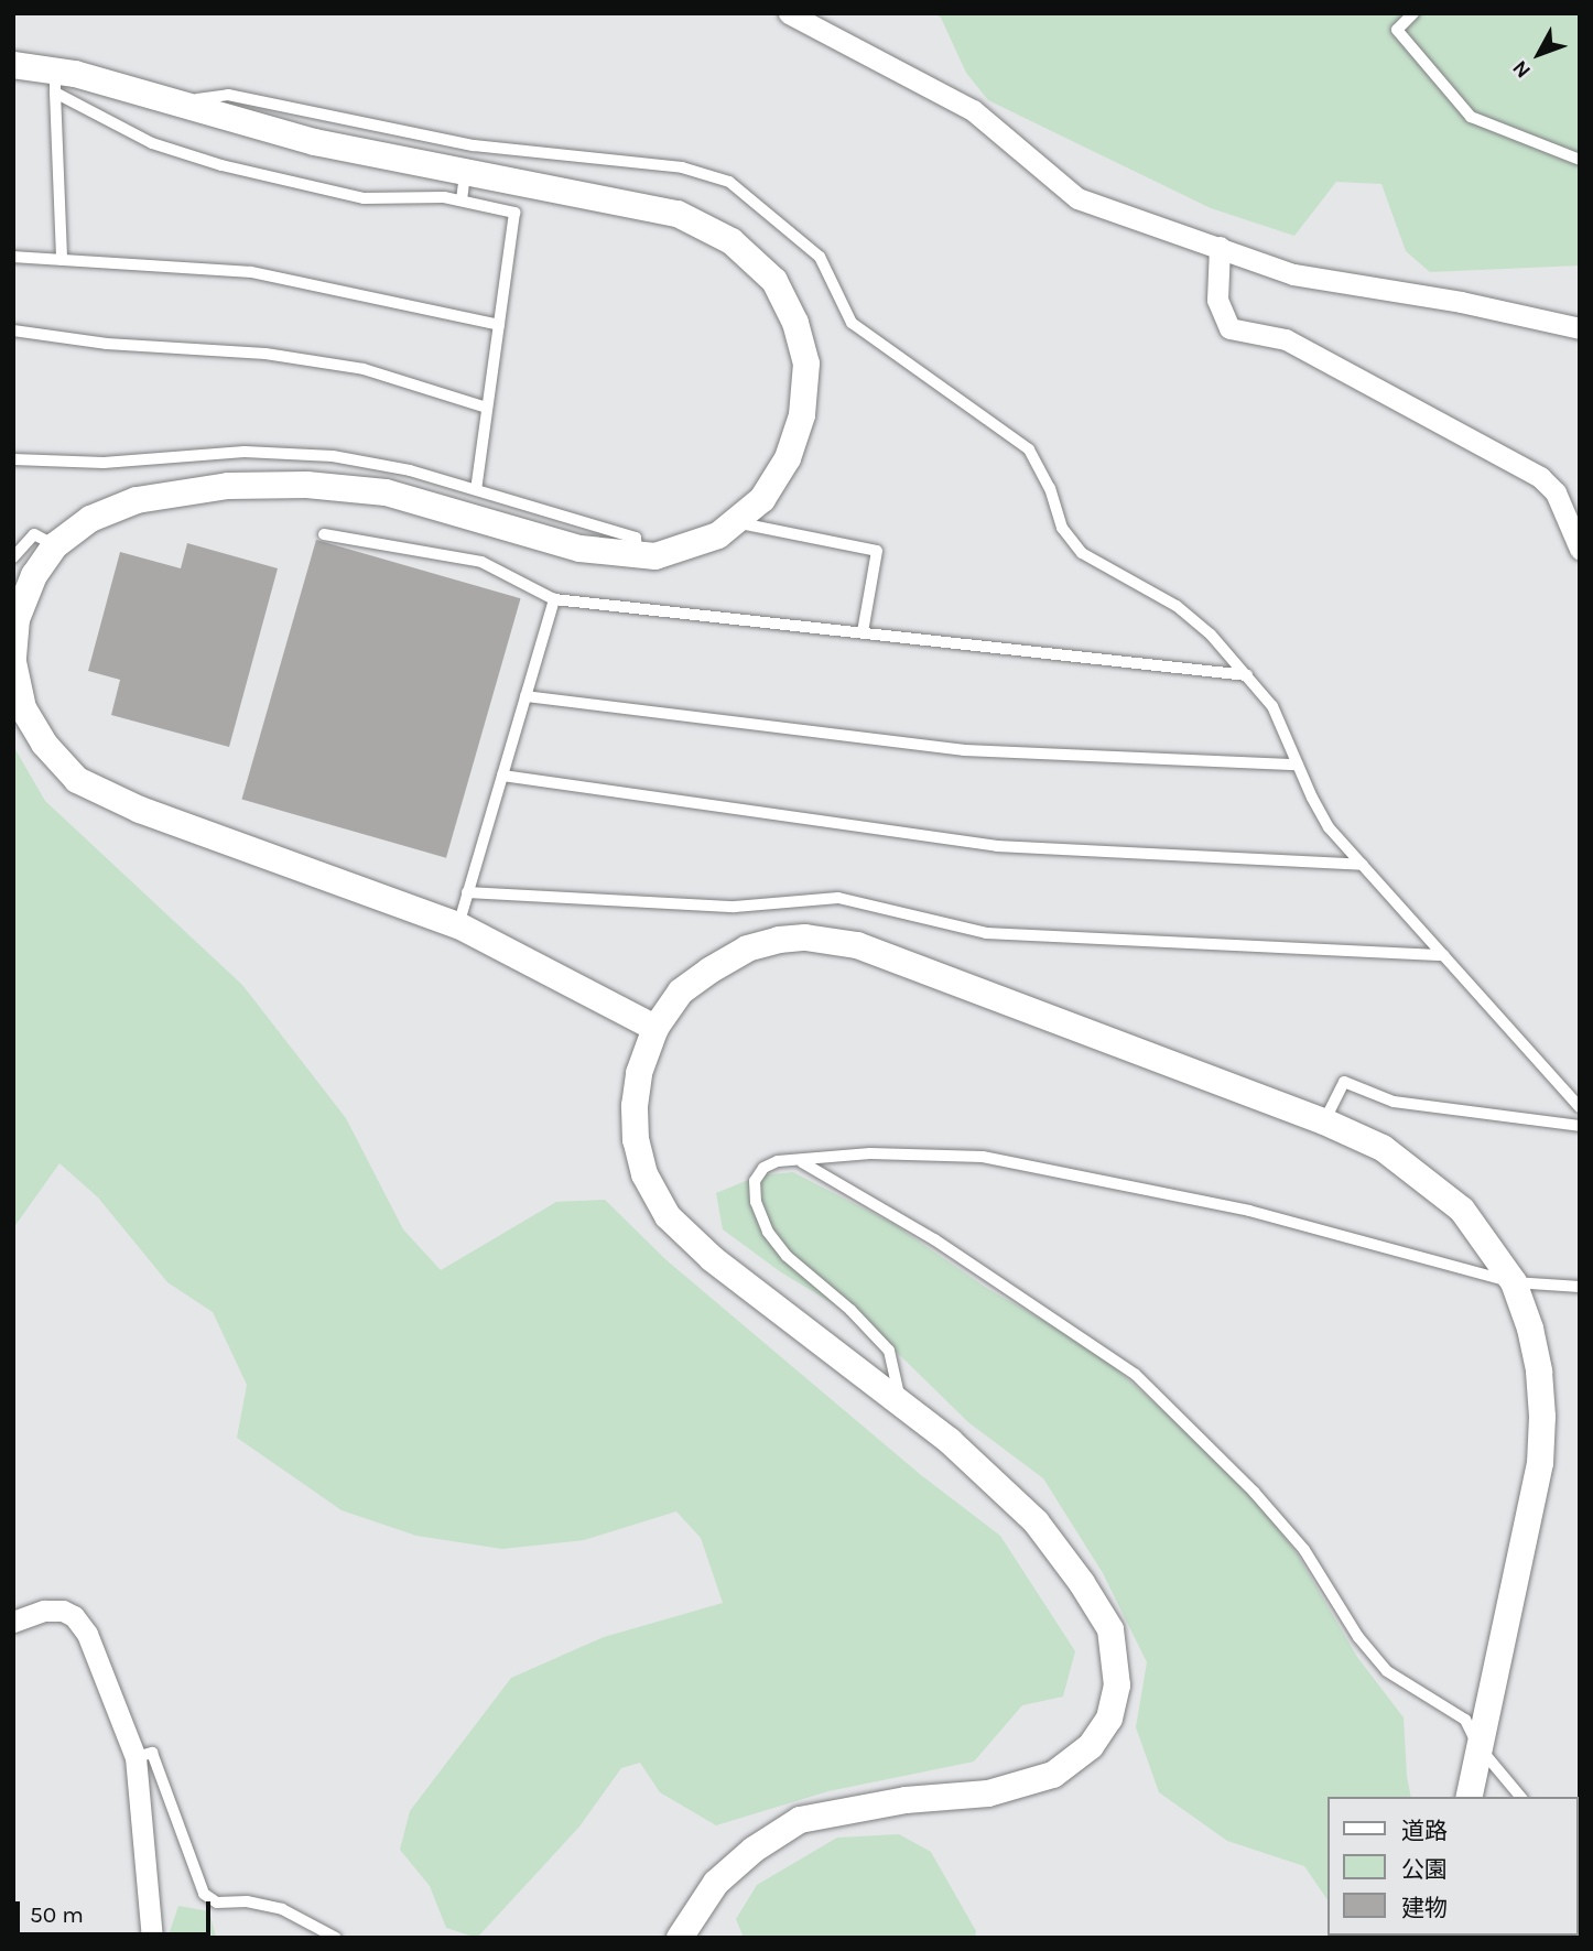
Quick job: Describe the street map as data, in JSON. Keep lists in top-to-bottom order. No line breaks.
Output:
{"legend":["道路","公園","建物"],"scale_bar":"50 m","north":"bottom left"}
